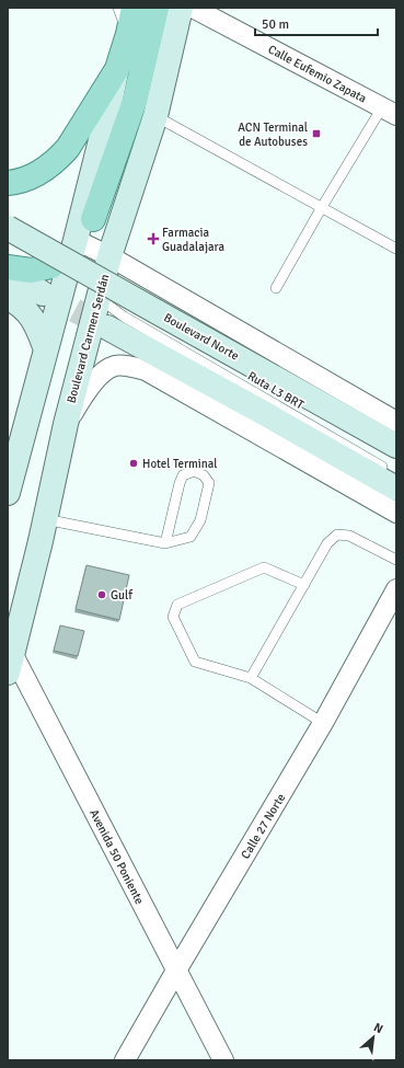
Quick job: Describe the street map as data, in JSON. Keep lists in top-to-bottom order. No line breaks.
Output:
{"streets":{"main road":["Boulevard Norte","Boulevard Carmen Serdán"],"street":["Calle Eufemio Zapata","Calle 27 Norte","Avenida 50 Poniente"],"lane":["Ruta L3 BRT"]},"crossings":[["Boulevard Norte","Boulevard Carmen Serdán"],["Boulevard Norte","Ruta L3 BRT"],["Boulevard Carmen Serdán","Ruta L3 BRT"],["Boulevard Carmen Serdán","Avenida 50 Poniente"],["Calle 27 Norte","Avenida 50 Poniente"]],"places":{"transit":["ACN Terminal de Autobuses"],"health":["Farmacia Guadalajara"],"other":["Hotel Terminal","Gulf"]},"scale_bar":"50 m","north":"top right"}
